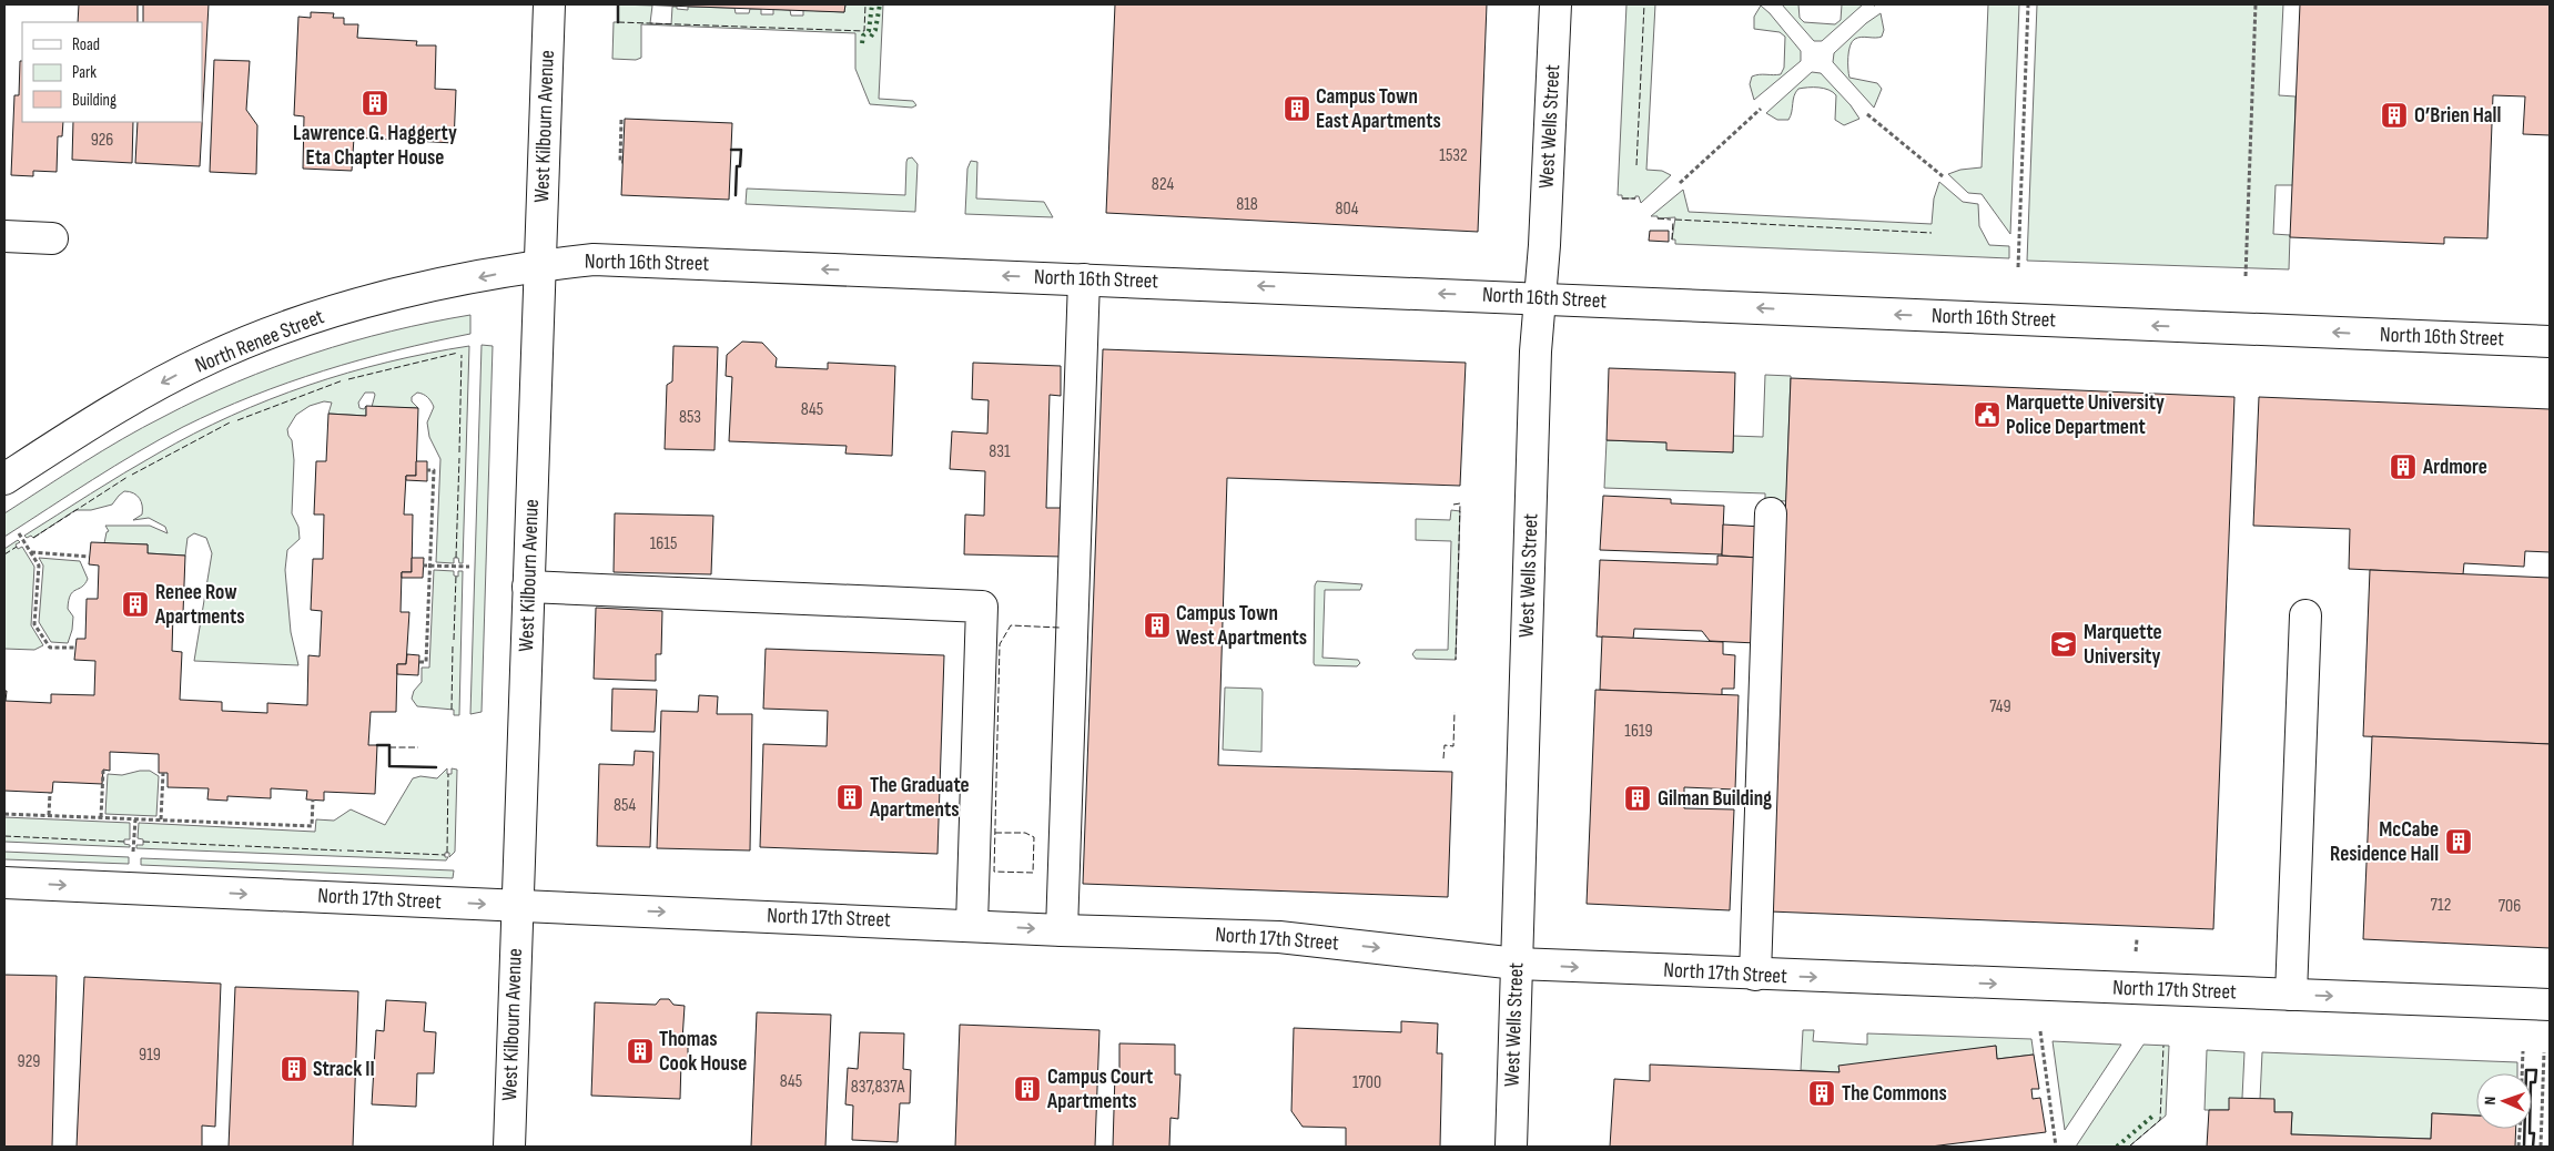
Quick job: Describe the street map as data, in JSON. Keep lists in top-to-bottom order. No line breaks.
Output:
{"streets":{"main road":["West Kilbourn Avenue","West Wells Street","North 16th Street","North Renee Street","North 17th Street"]},"crossings":[["West Kilbourn Avenue","North 16th Street"],["West Kilbourn Avenue","North Renee Street"],["West Kilbourn Avenue","North 17th Street"],["West Wells Street","North 16th Street"],["West Wells Street","North 17th Street"],["North 16th Street","North Renee Street"]],"one_way":["North 16th Street","North Renee Street","North 17th Street"],"places":{"building":["Lawrence G. Haggerty Eta Chapter House","Campus Town East Apartments","O’Brien Hall","Ardmore","Renee Row Apartments","Campus Town West Apartments","The Graduate Apartments","Gilman Building","McCabe Residence Hall","Thomas Cook House","Strack II","Campus Court Apartments","The Commons"],"public building":["Marquette University Police Department"],"school or university":["Marquette University"]},"house_numbers":["926","1532","824","818","804","845","853","831","1615","749","1619","854","712","706","919","929","845","1700","837,837A"],"legend":["Road","Park","Building"],"north":"left"}
